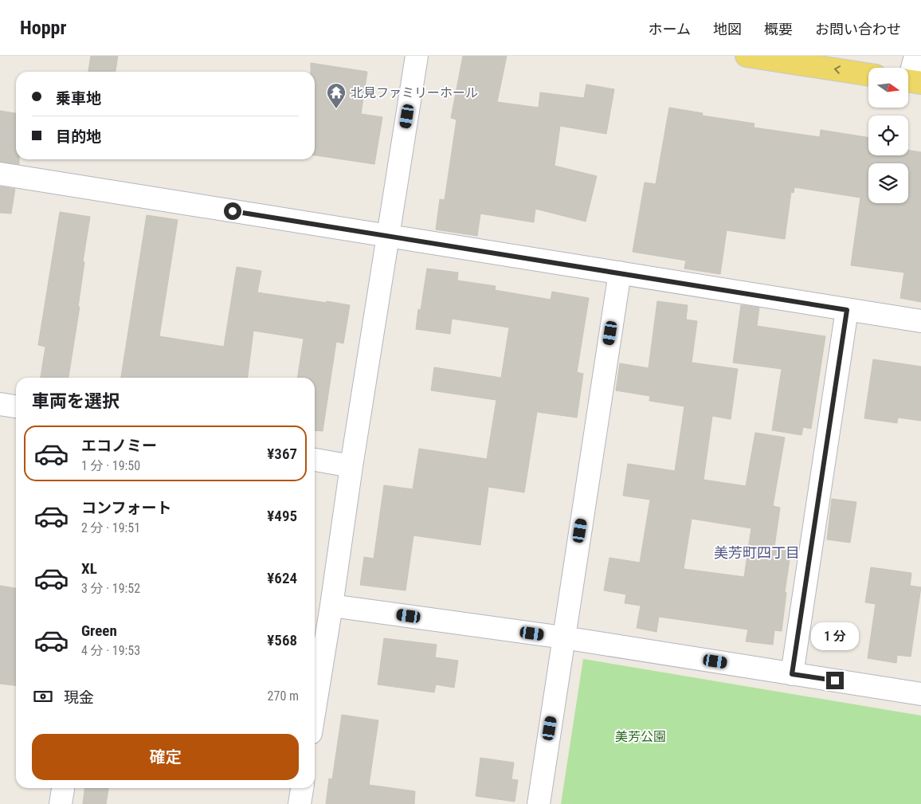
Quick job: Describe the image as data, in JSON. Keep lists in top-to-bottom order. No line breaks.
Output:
{"districts":["美芳町四丁目"],"parks":["美芳公園"],"places":{"temple":["北見ファミリーホール"]},"north":"right","page":{"header":"Hoppr","nav":["ホーム","地図","概要","お問い合わせ"],"banner":["乗車地","目的地"],"heading":"車両を選択","list":[{"name":"エコノミー","note":"1 分 · 19:50","value":"¥367"},{"name":"コンフォート","note":"2 分 · 19:51","value":"¥495"},{"name":"XL","note":"3 分 · 19:52","value":"¥624"},{"name":"Green","note":"4 分 · 19:53","value":"¥568"}],"bubble":"1 分","pay":["現金","270 m"],"buttons":"確定"}}
